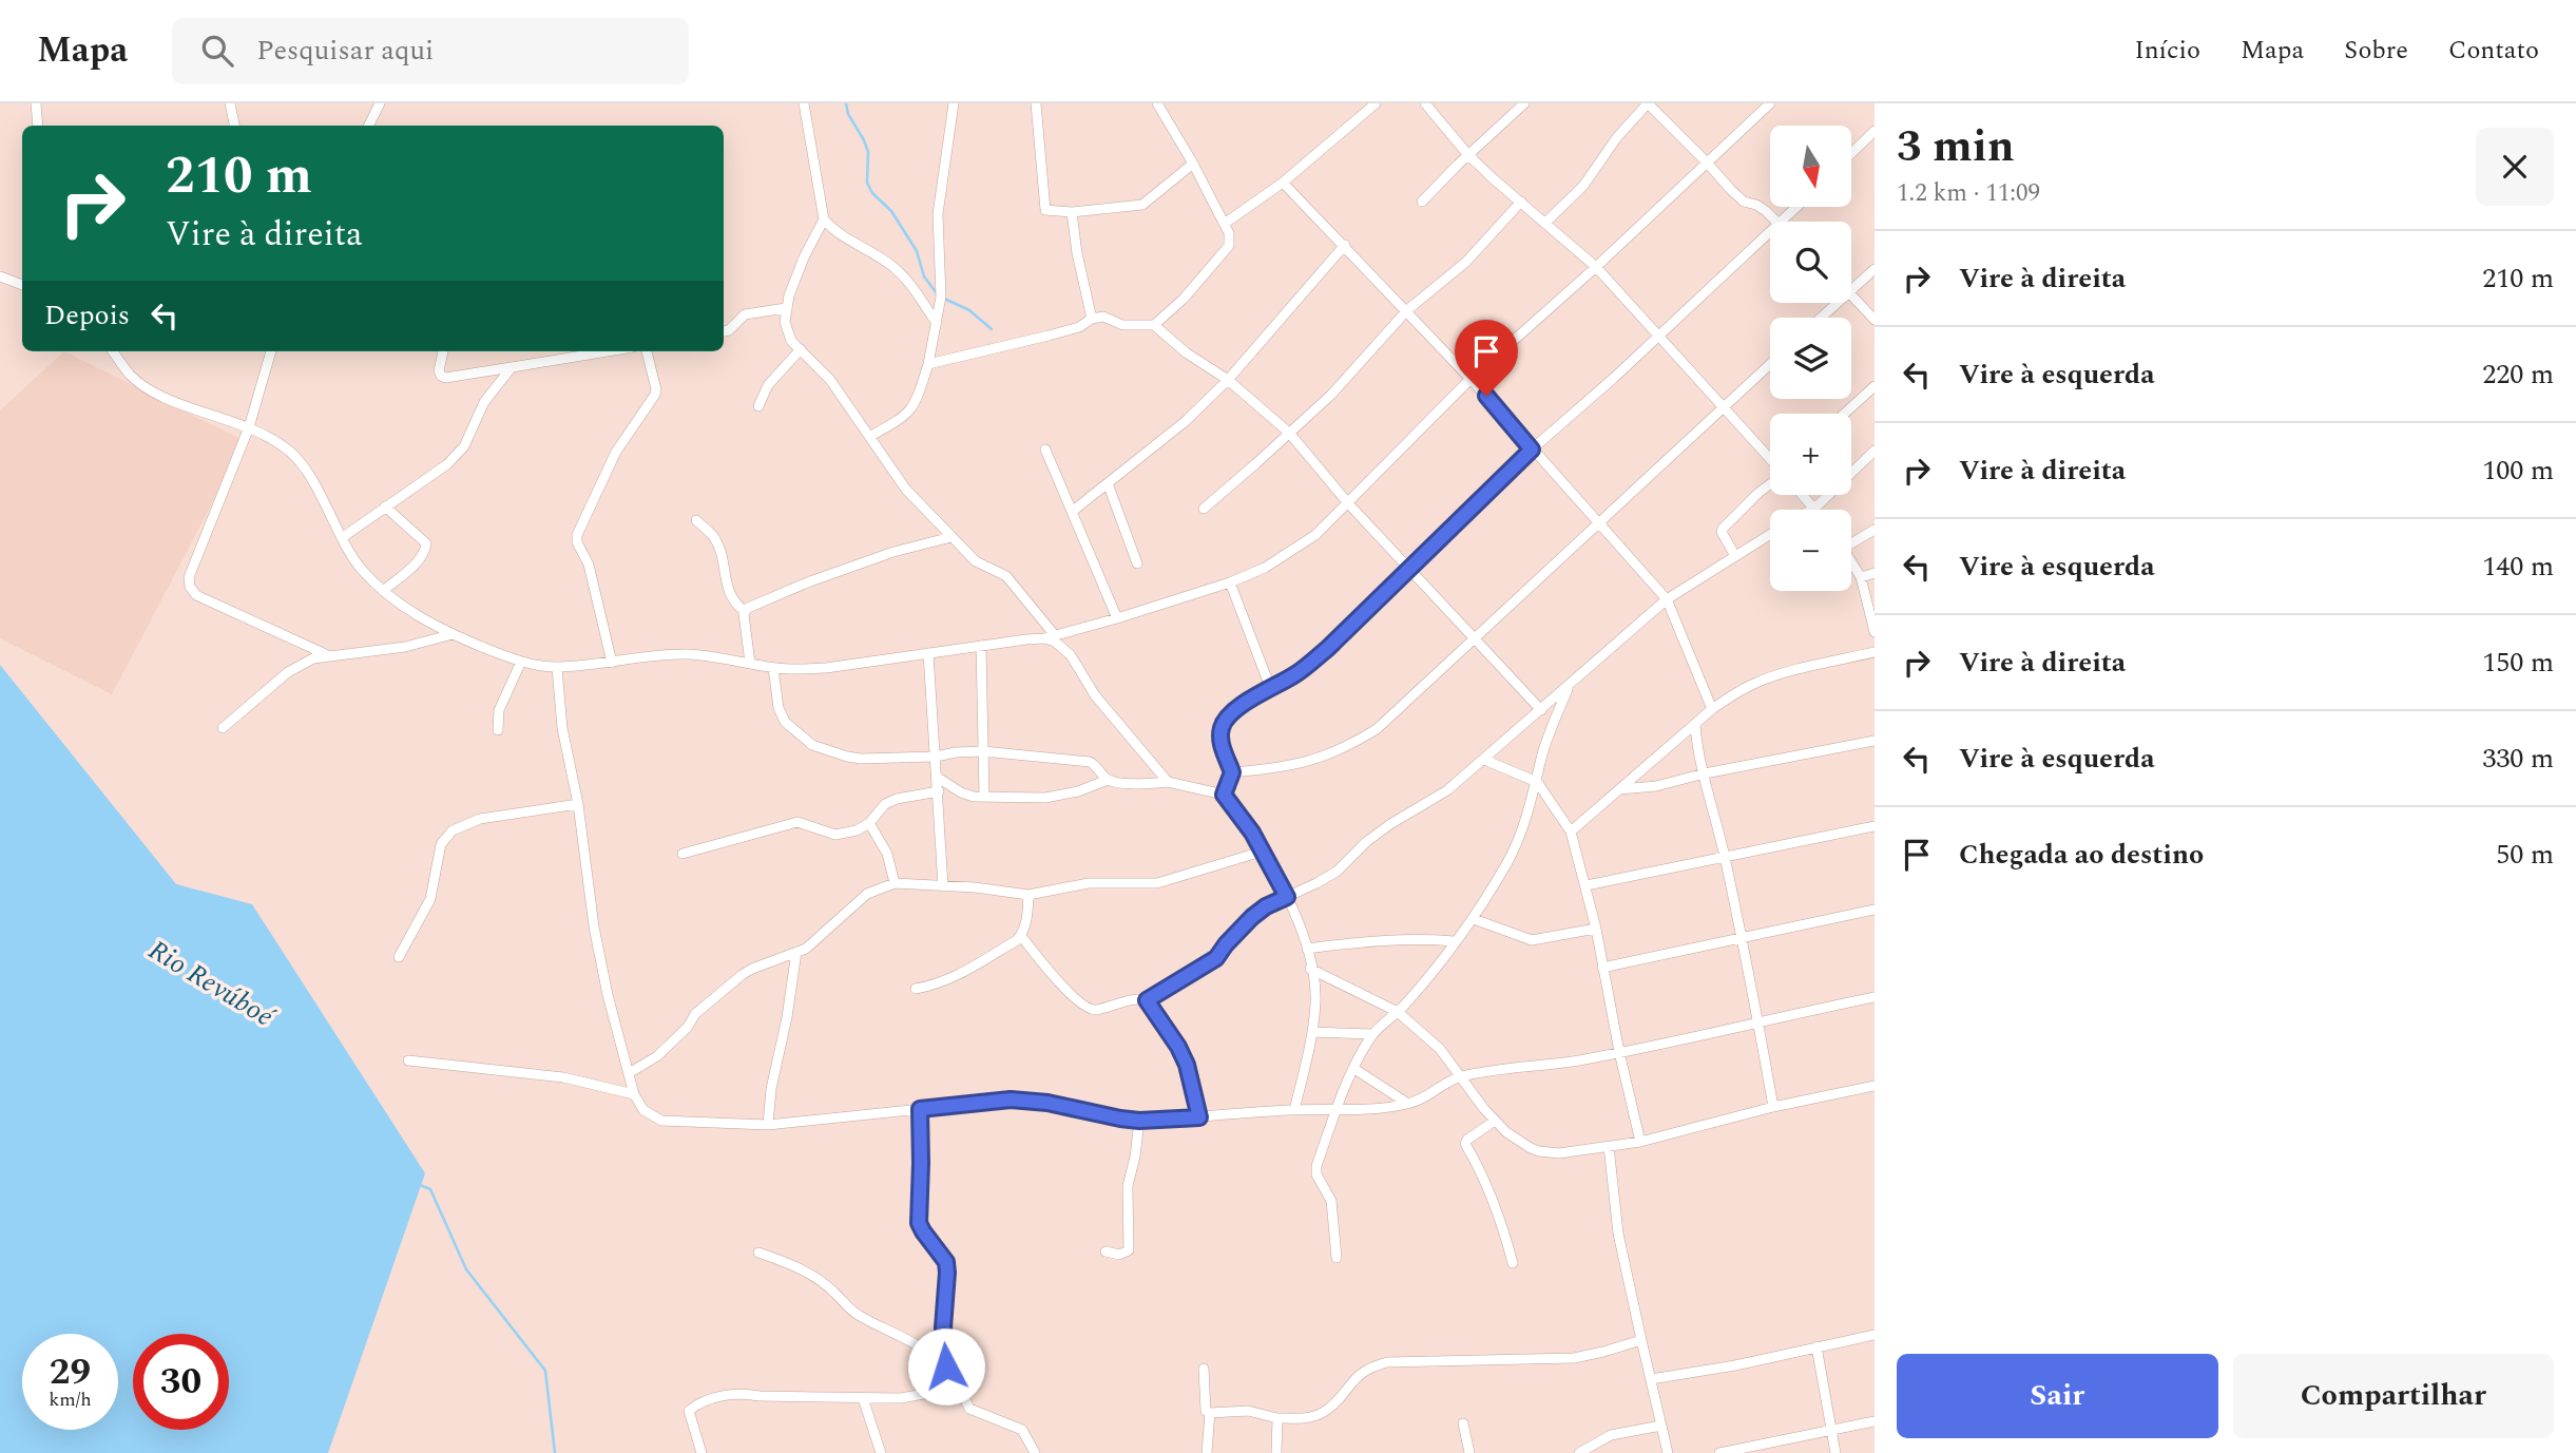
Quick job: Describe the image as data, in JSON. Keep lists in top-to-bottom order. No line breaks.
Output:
{"water":["Rio Revúboé"],"north":"bottom","page":{"header":"Mapa","search":"Pesquisar aqui","nav":["Início","Mapa","Sobre","Contato"],"heading":["3 min","1.2 km · 11:09"],"map_buttons":["+","−"],"turn":["210 m","Vire à direita"],"list":[{"name":"Vire à direita","value":"210 m"},{"name":"Vire à esquerda","value":"220 m"},{"name":"Vire à direita","value":"100 m"},{"name":"Vire à esquerda","value":"140 m"},{"name":"Vire à direita","value":"150 m"},{"name":"Vire à esquerda","value":"330 m"},{"name":"Chegada ao destino","value":"50 m"}],"then":"Depois","speed":"29 km/h","limit":"30","buttons":["Sair","Compartilhar"]}}
